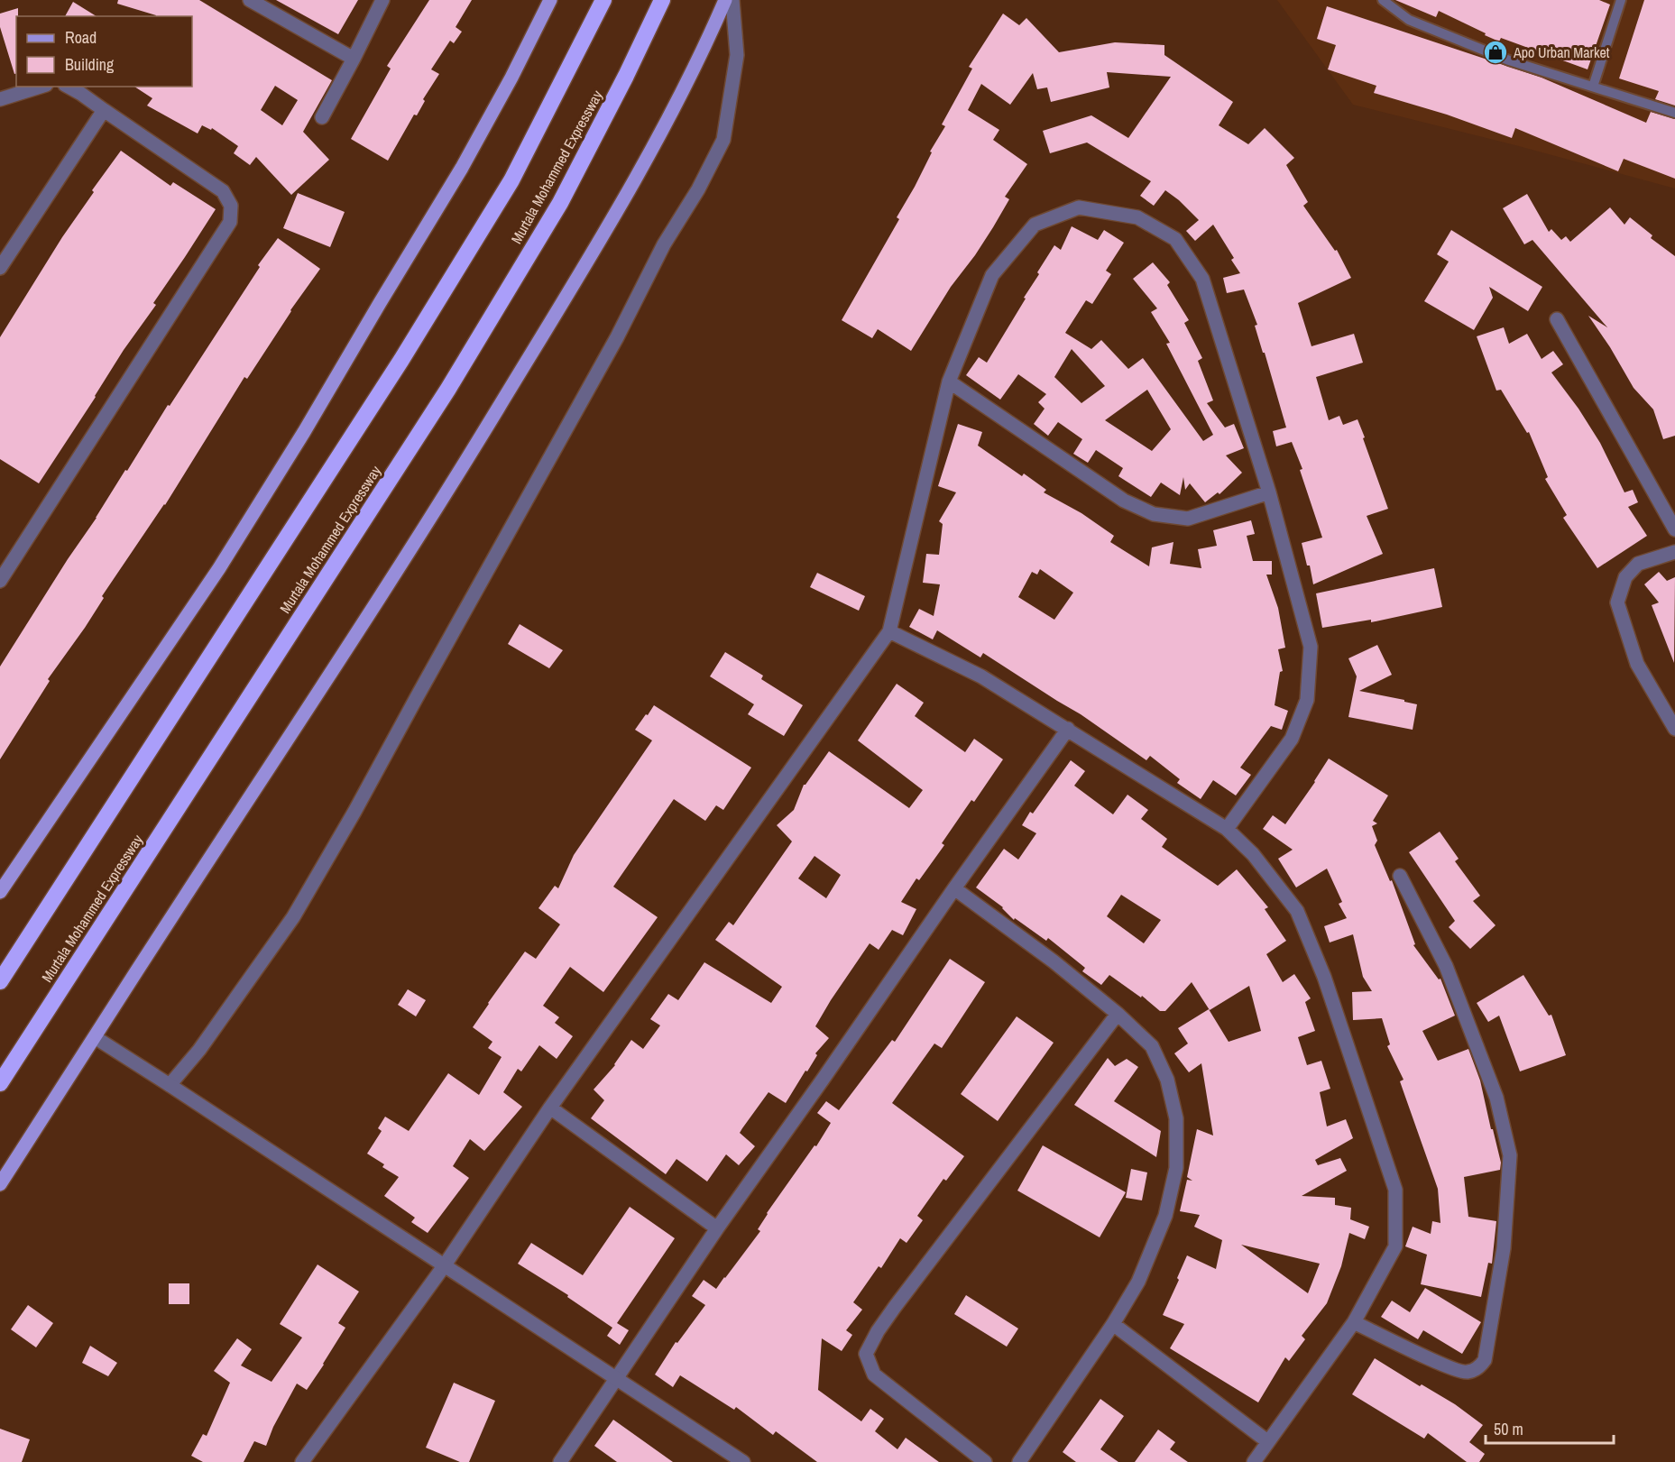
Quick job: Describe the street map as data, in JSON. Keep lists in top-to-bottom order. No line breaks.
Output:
{"streets":{"highway":["Murtala Mohammed Expressway"]},"places":{"shop":["Apo Urban Market"]},"legend":["Road","Building"],"scale_bar":"50 m"}
